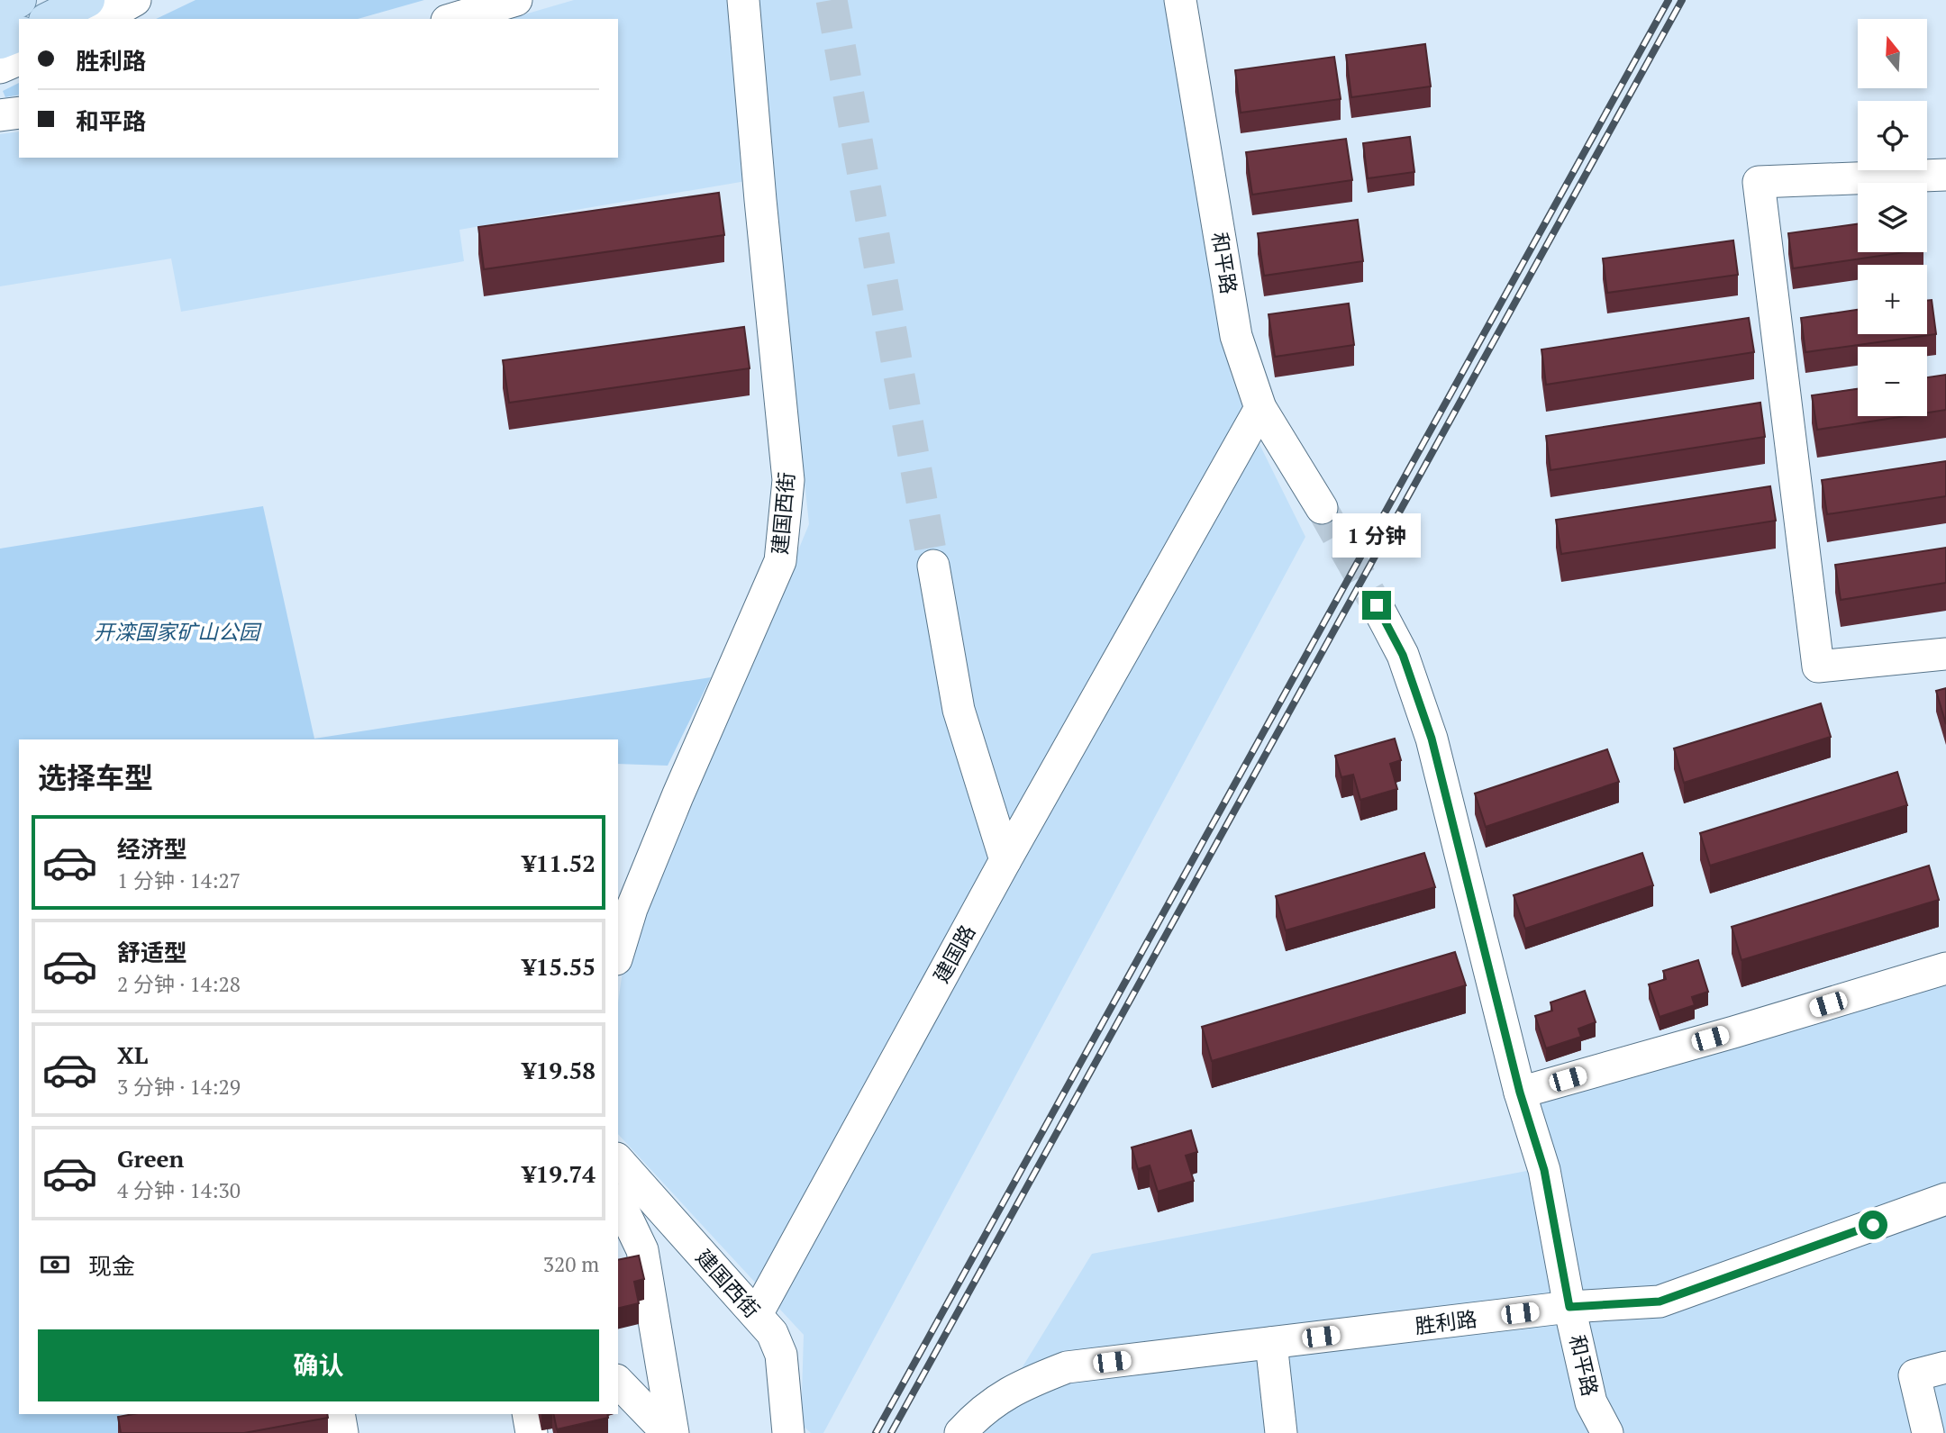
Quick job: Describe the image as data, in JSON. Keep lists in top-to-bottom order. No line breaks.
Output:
{"streets":{"street":["和平路","建国西街","建国路","胜利路"]},"crossings":[["和平路","建国路"],["和平路","胜利路"],["建国西街","建国路"]],"parks":["开滦国家矿山公园"],"north":"top","page":{"map_buttons":["+","−"],"banner":["胜利路","和平路"],"bubble":"1 分钟","heading":"选择车型","list":[{"name":"经济型","note":"1 分钟 · 14:27","value":"¥11.52"},{"name":"舒适型","note":"2 分钟 · 14:28","value":"¥15.55"},{"name":"XL","note":"3 分钟 · 14:29","value":"¥19.58"},{"name":"Green","note":"4 分钟 · 14:30","value":"¥19.74"}],"pay":["现金","320 m"],"buttons":"确认"}}
